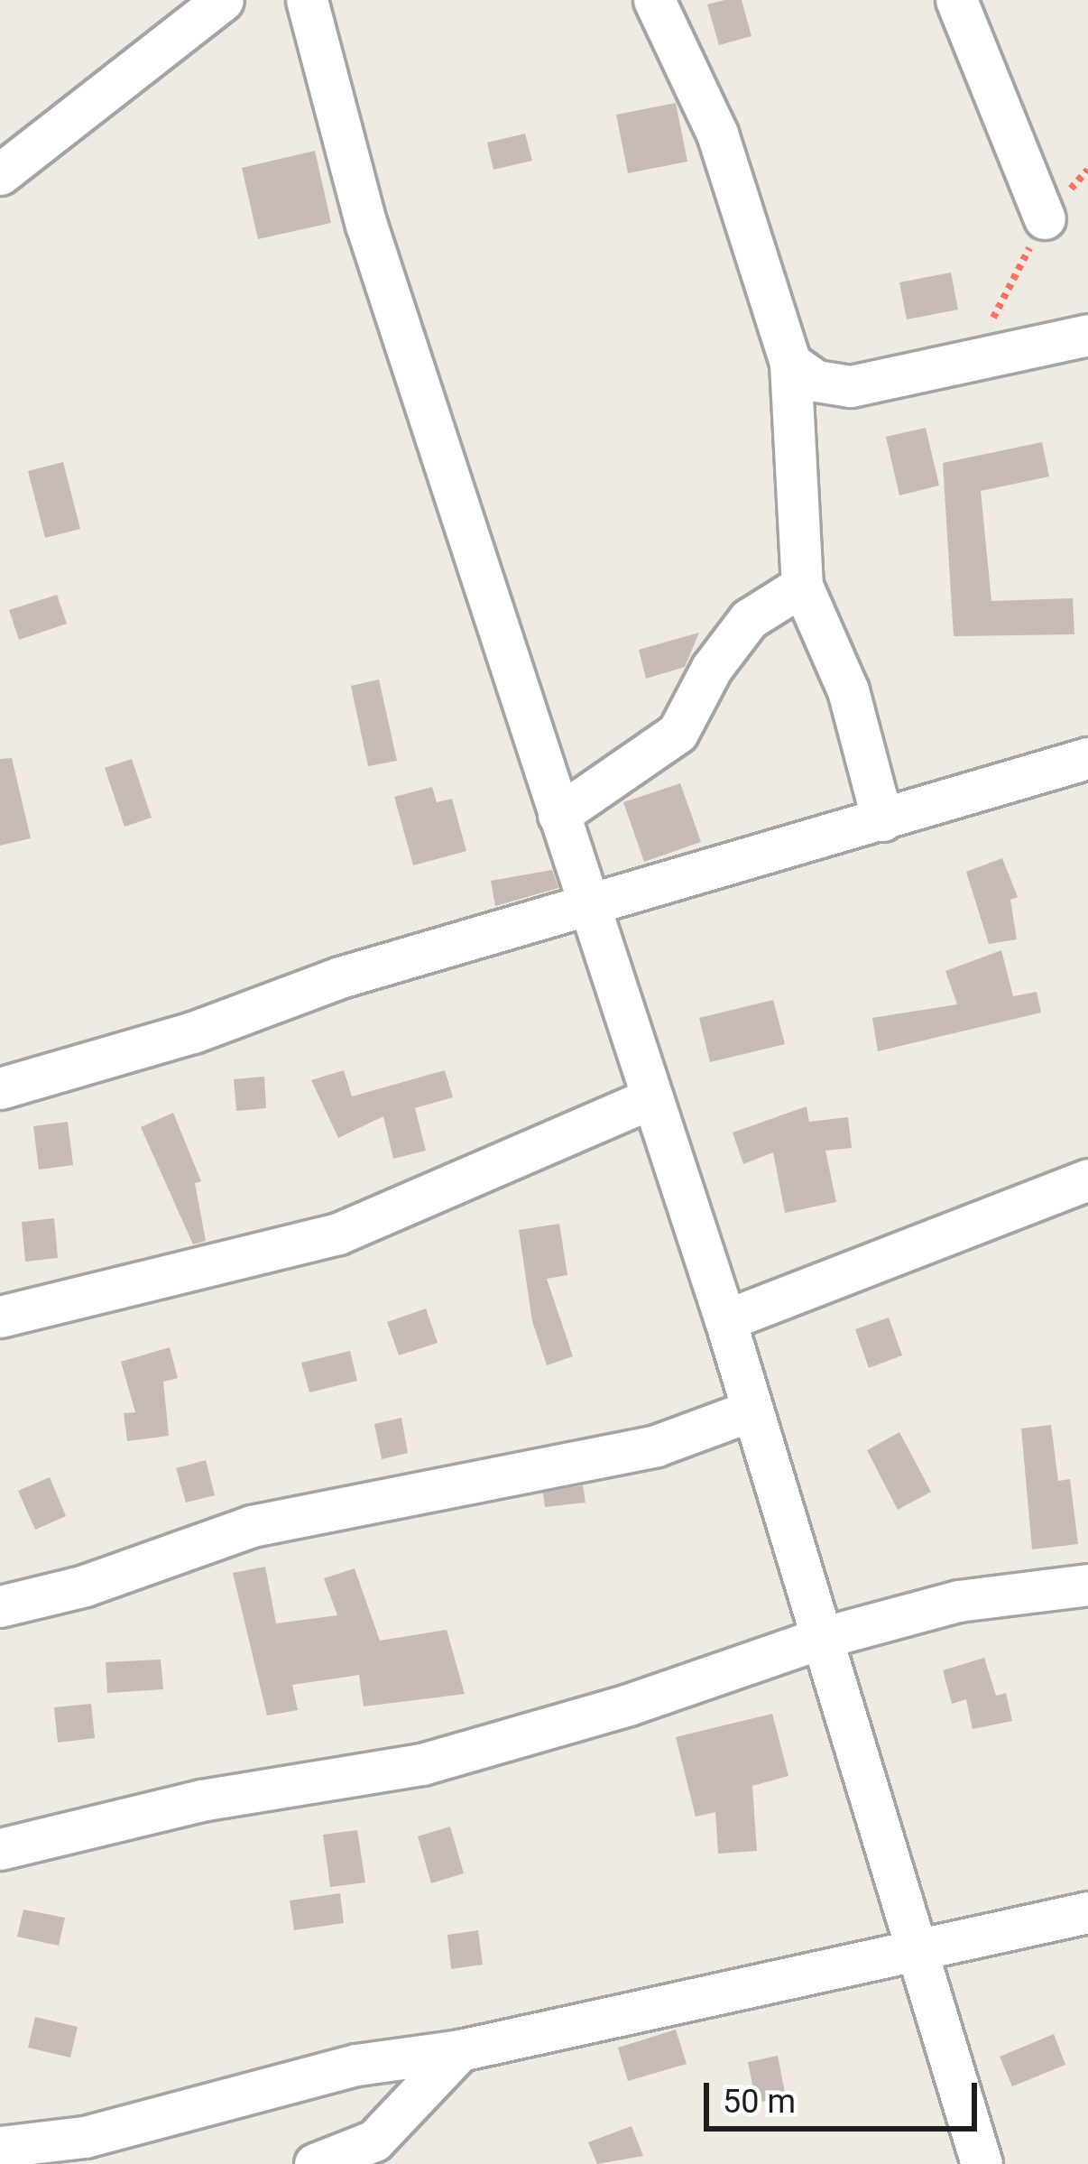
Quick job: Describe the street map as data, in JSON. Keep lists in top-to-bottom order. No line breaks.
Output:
{"scale_bar":"50 m"}
